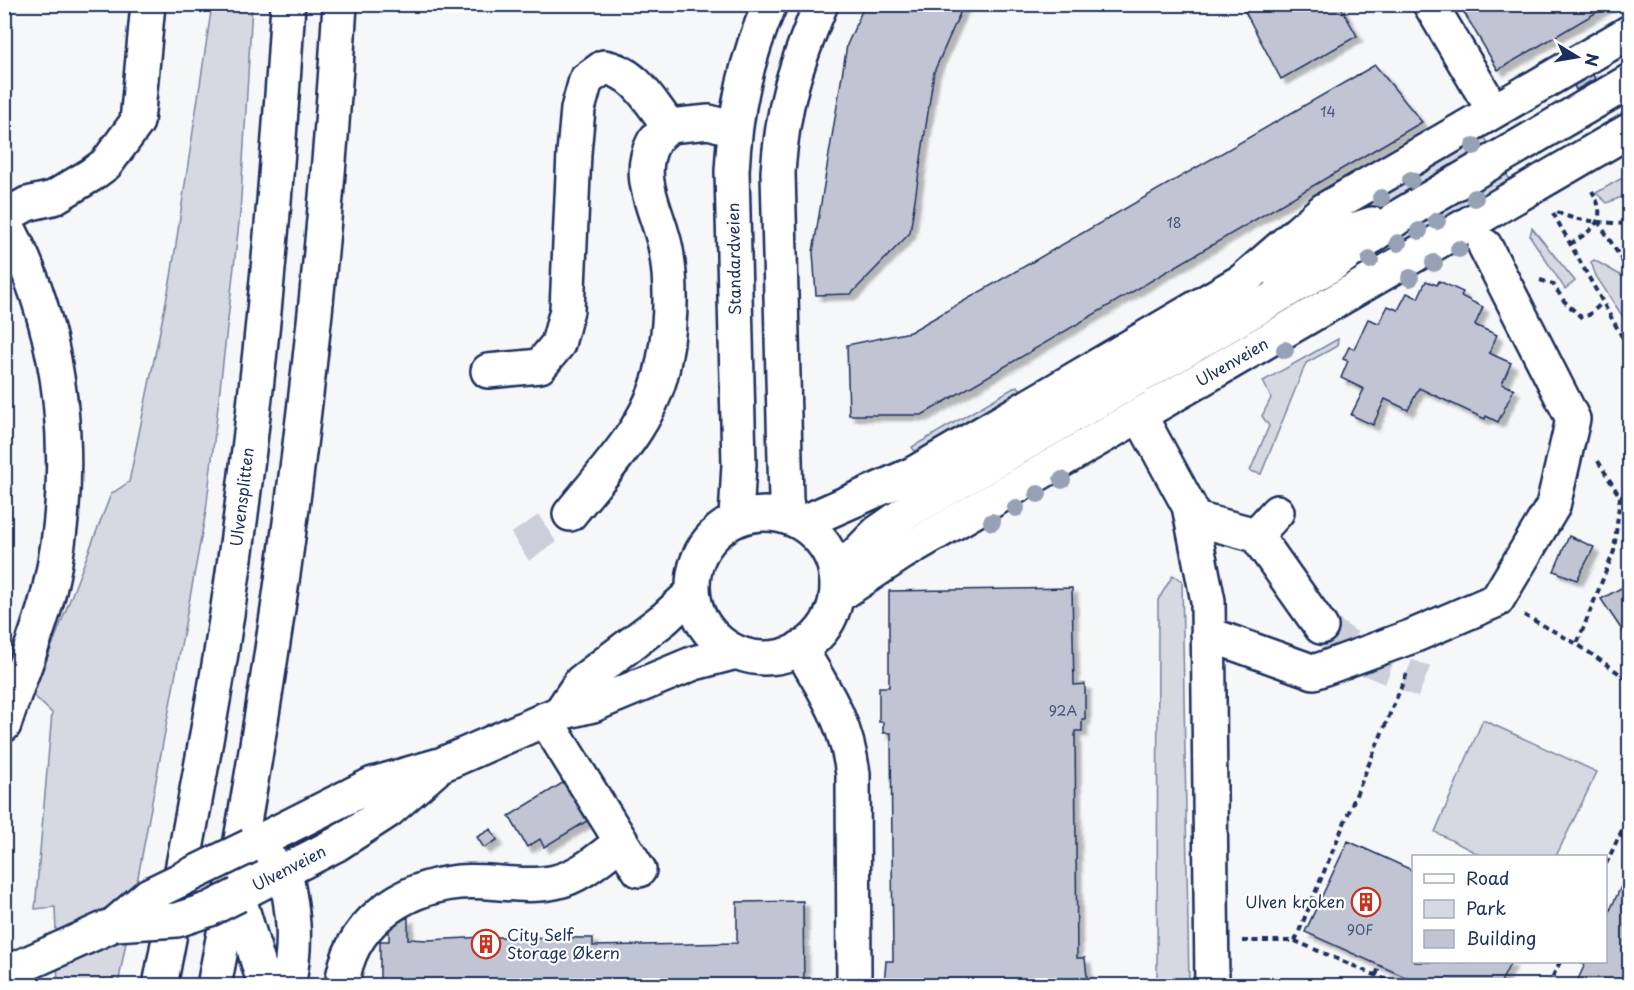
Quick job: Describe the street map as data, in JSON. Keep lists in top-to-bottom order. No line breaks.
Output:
{"streets":{"main road":["Standardveien","Ulvenveien","Ulvensplitten"]},"crossings":[["Standardveien","Ulvenveien"]],"places":{"building":["Ulven kroken","City Self Storage Økern"]},"house_numbers":["14","18","92A","90F"],"legend":["Road","Park","Building"],"north":"right"}
